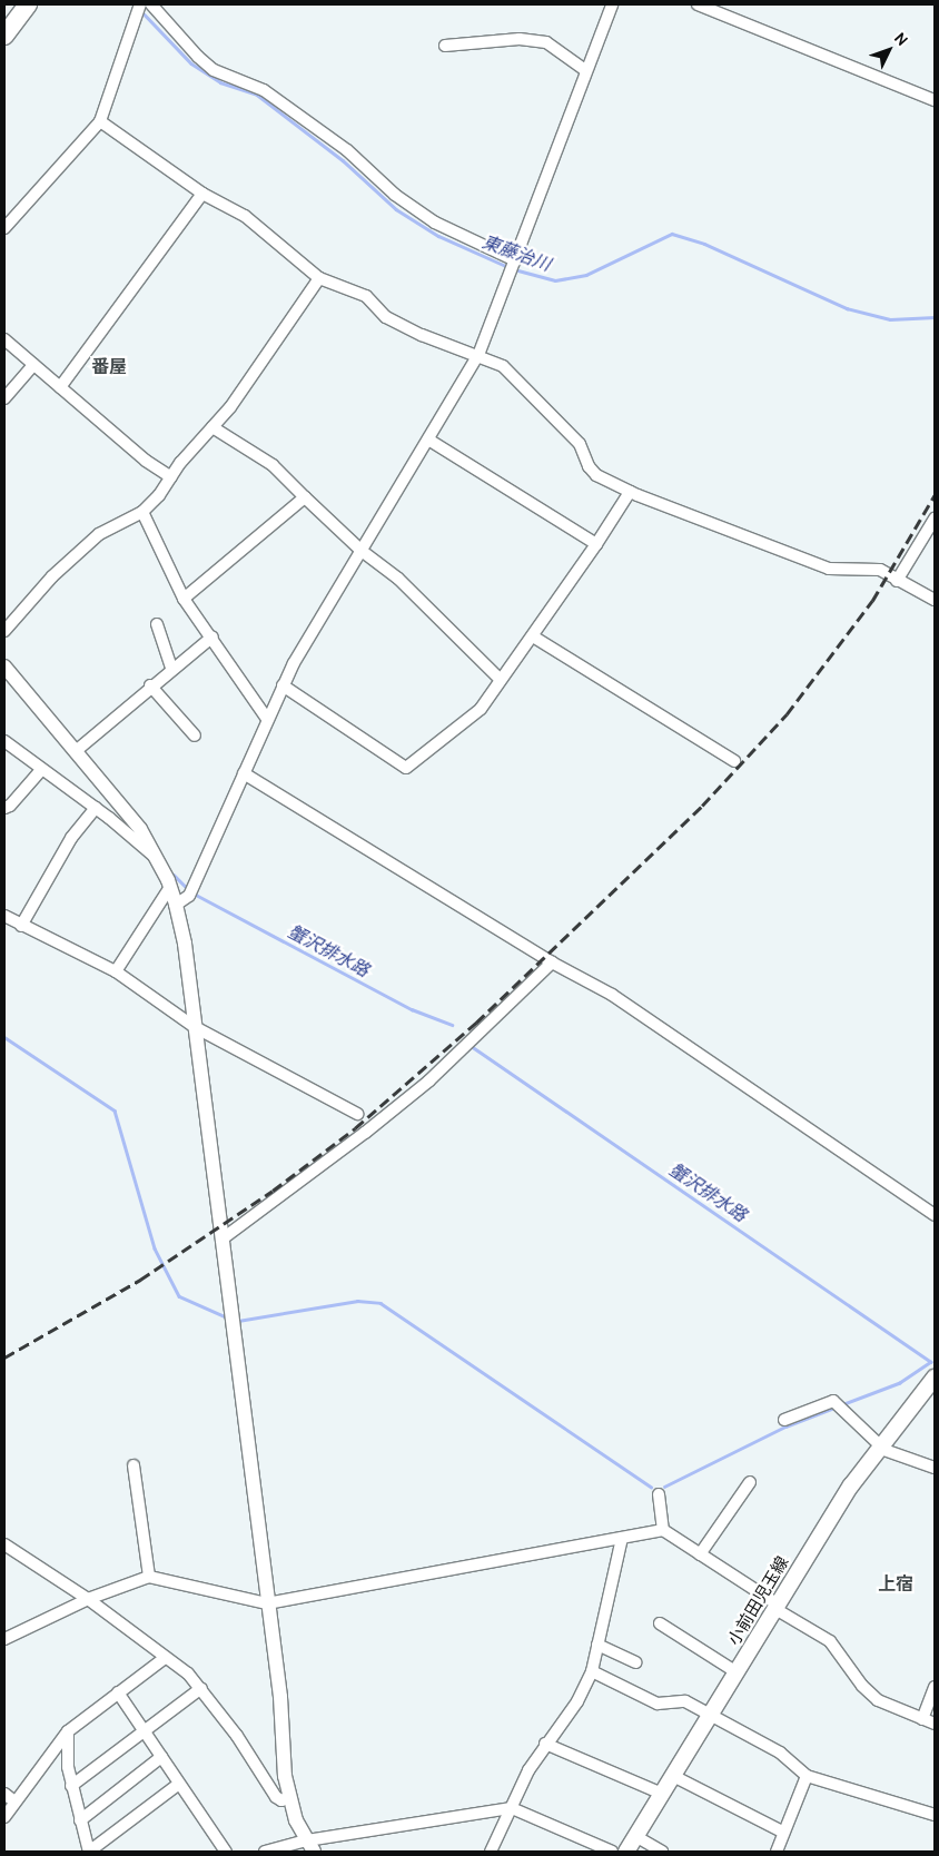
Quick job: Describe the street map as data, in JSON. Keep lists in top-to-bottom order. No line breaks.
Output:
{"streets":{"main road":["小前田児玉線"]},"districts":["番屋","上宿"],"water":["東藤治川","蟹沢排水路"],"north":"top right"}
